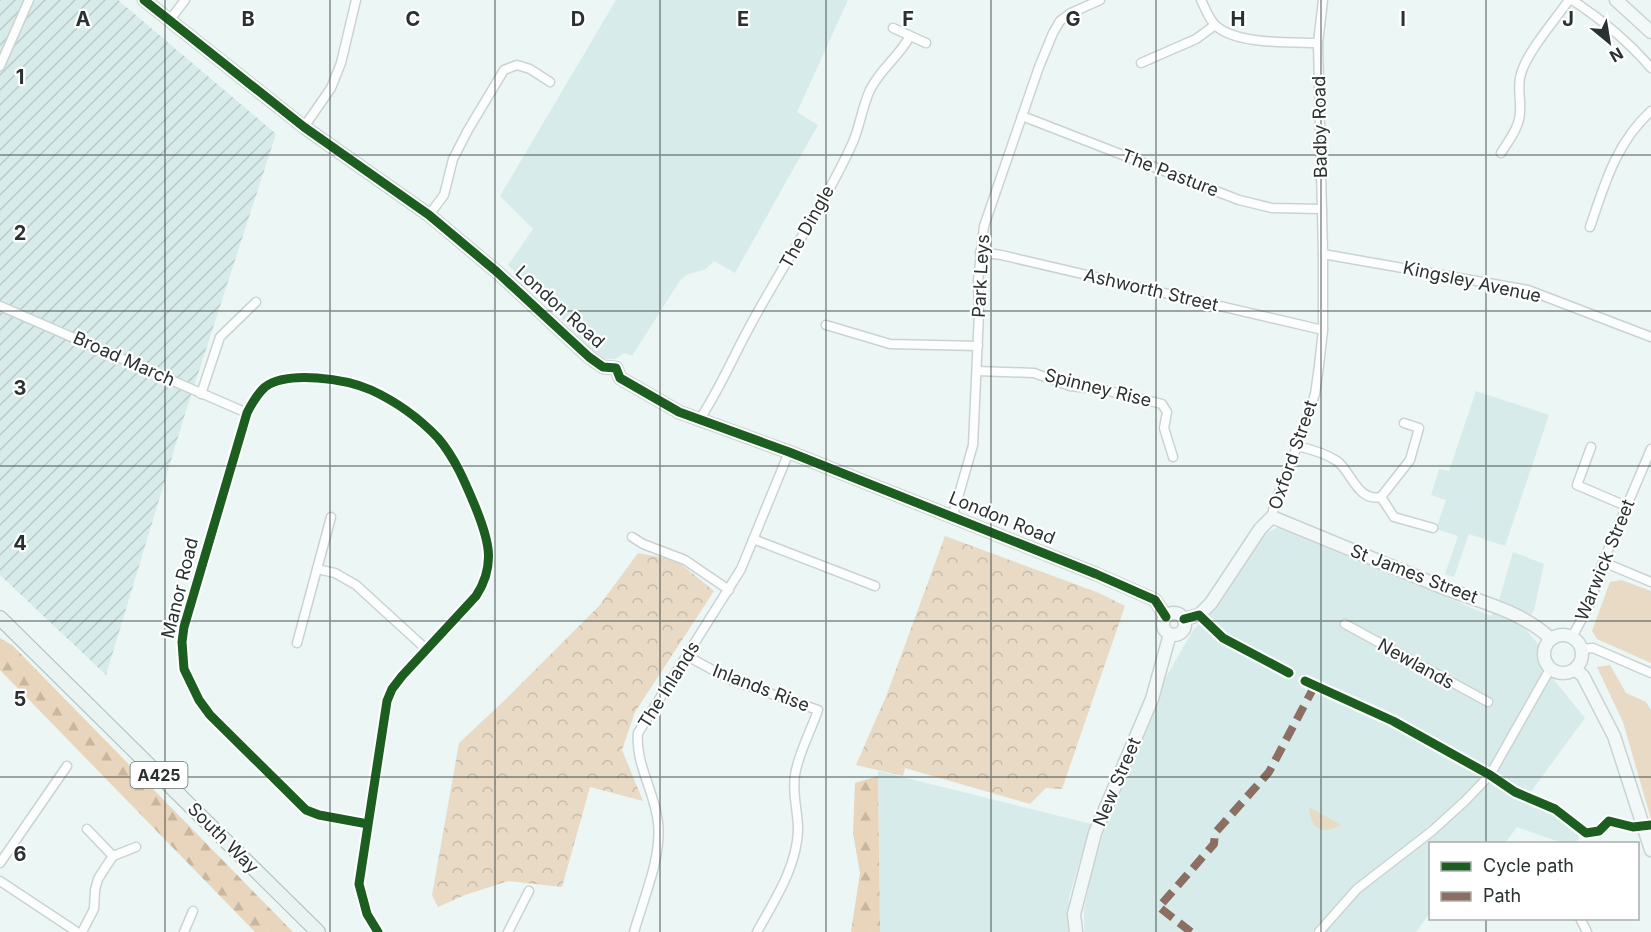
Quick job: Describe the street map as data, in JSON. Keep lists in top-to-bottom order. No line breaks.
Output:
{"streets":{"main road":["London Road","Oxford Street","St James Street","A425","New Street","South Way"],"street":["Badby Road","The Pasture","The Dingle","Park Leys","Kingsley Avenue","Ashworth Street","Broad March","Spinney Rise","Warwick Street","Manor Road","Newlands","The Inlands","Inlands Rise"]},"crossings":[["Badby Road","The Pasture"],["Badby Road","Kingsley Avenue"],["Badby Road","Oxford Street"],["The Pasture","Park Leys"],["The Dingle","London Road"],["Park Leys","Ashworth Street"],["Park Leys","London Road"],["Park Leys","Spinney Rise"],["Kingsley Avenue","Oxford Street"],["Ashworth Street","Oxford Street"],["London Road","The Inlands"],["London Road","New Street"],["Broad March","Manor Road"],["Oxford Street","St James Street"],["Warwick Street","St James Street"],["The Inlands","Inlands Rise"]],"legend":["Cycle path","Path"],"north":"bottom right","grid":{"columns":["A","B","C","D","E","F","G","H","I","J"],"rows":["1","2","3","4","5","6"]}}
